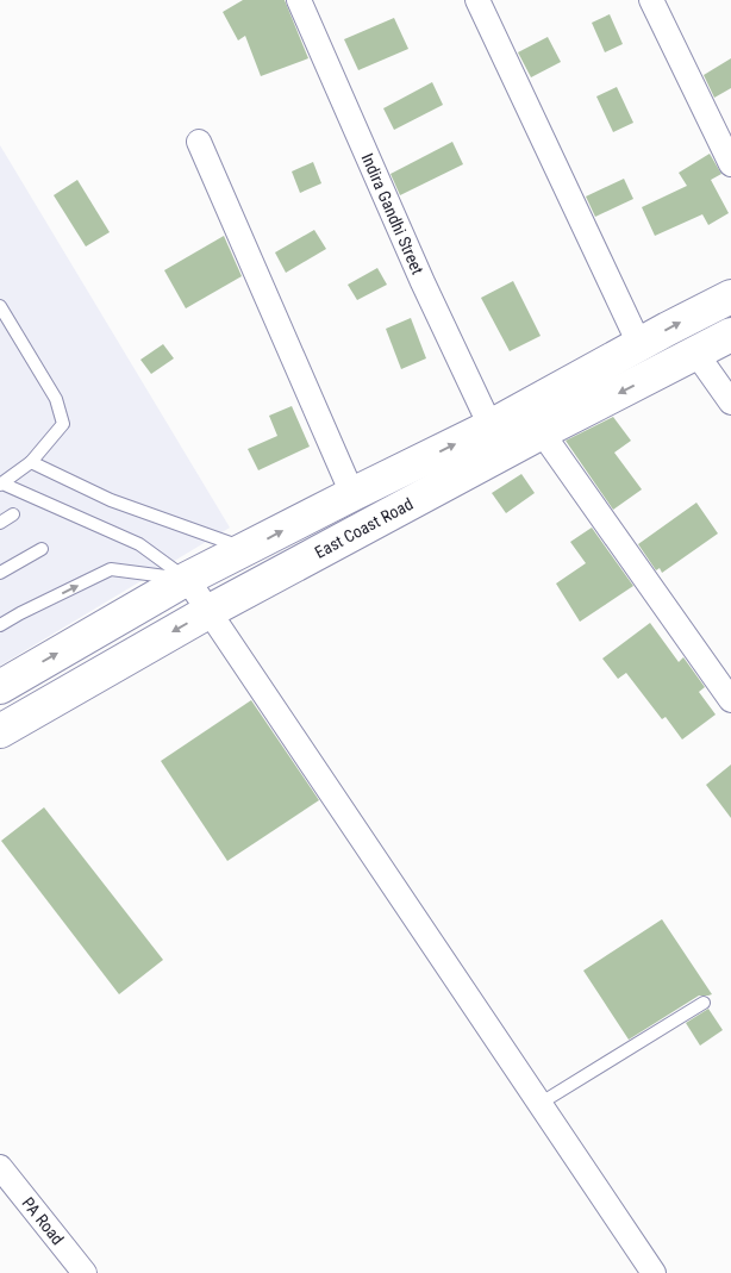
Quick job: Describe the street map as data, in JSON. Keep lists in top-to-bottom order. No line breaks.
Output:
{"streets":{"main road":["East Coast Road"],"street":["Indira Gandhi Street","PA Road"]},"crossings":[["Indira Gandhi Street","East Coast Road"]]}
